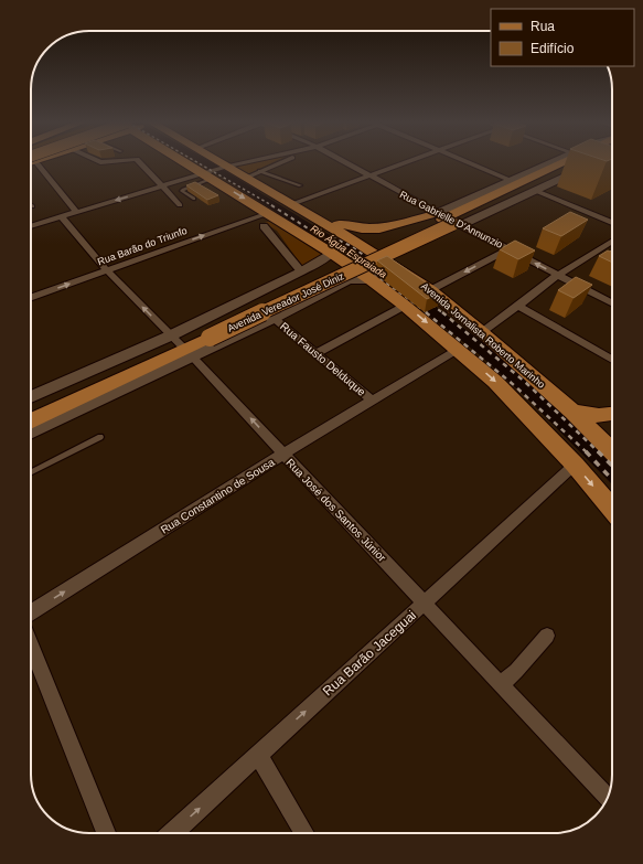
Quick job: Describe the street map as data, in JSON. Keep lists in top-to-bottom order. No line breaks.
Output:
{"streets":{"main road":["Avenida Vereador José Diniz","Avenida Jornalista Roberto Marinho"],"street":["Rua Gabrielle D'Annunzio","Rua Barão do Triunfo","Rua Fausto Delduque","Rua Constantino de Sousa","Rua José dos Santos Júnior","Rua Barão Jaceguai"]},"crossings":[["Rua Gabrielle D'Annunzio","Avenida Vereador José Diniz"],["Rua Barão do Triunfo","Avenida Jornalista Roberto Marinho"],["Rua Barão do Triunfo","Rua José dos Santos Júnior"],["Avenida Vereador José Diniz","Avenida Jornalista Roberto Marinho"],["Avenida Vereador José Diniz","Rua Fausto Delduque"],["Avenida Vereador José Diniz","Rua José dos Santos Júnior"],["Avenida Jornalista Roberto Marinho","Rua Constantino de Sousa"],["Avenida Jornalista Roberto Marinho","Rua Barão Jaceguai"],["Rua Fausto Delduque","Rua Constantino de Sousa"],["Rua Constantino de Sousa","Rua José dos Santos Júnior"],["Rua José dos Santos Júnior","Rua Barão Jaceguai"]],"one_way":["Rua Constantino de Sousa","Rua Barão Jaceguai"],"water":["Rio Água Espraiada"],"legend":["Rua","Edifício"]}
